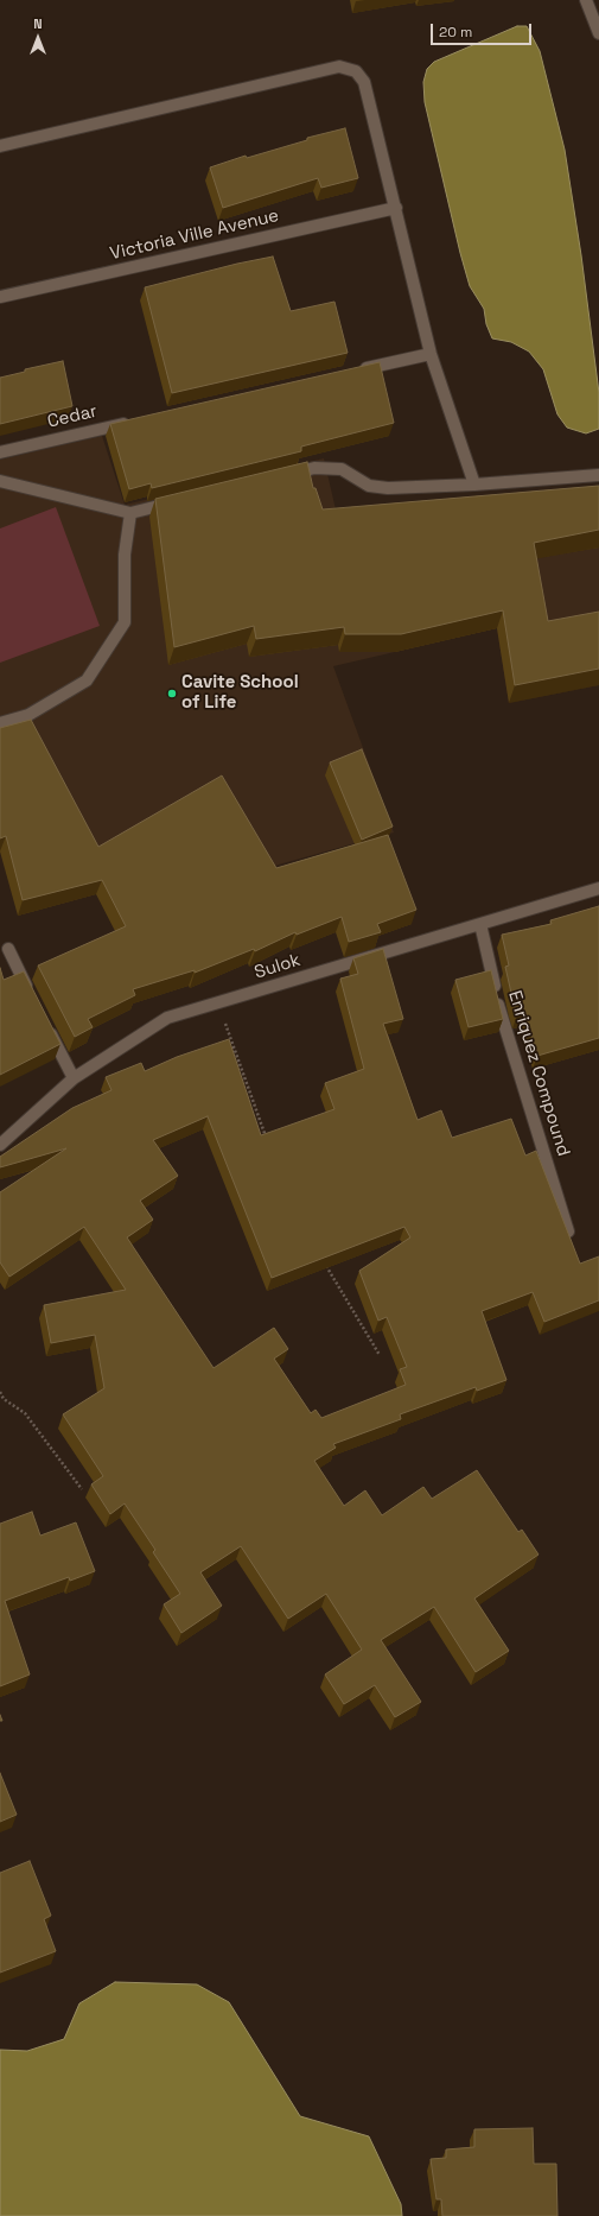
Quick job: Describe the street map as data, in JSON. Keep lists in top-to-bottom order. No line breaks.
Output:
{"streets":{"street":["Victoria Ville Avenue","Cedar","Sulok","Enriquez Compound"]},"crossings":[["Sulok","Enriquez Compound"]],"places":["Cavite School of Life"],"scale_bar":"20 m","north":"top"}
